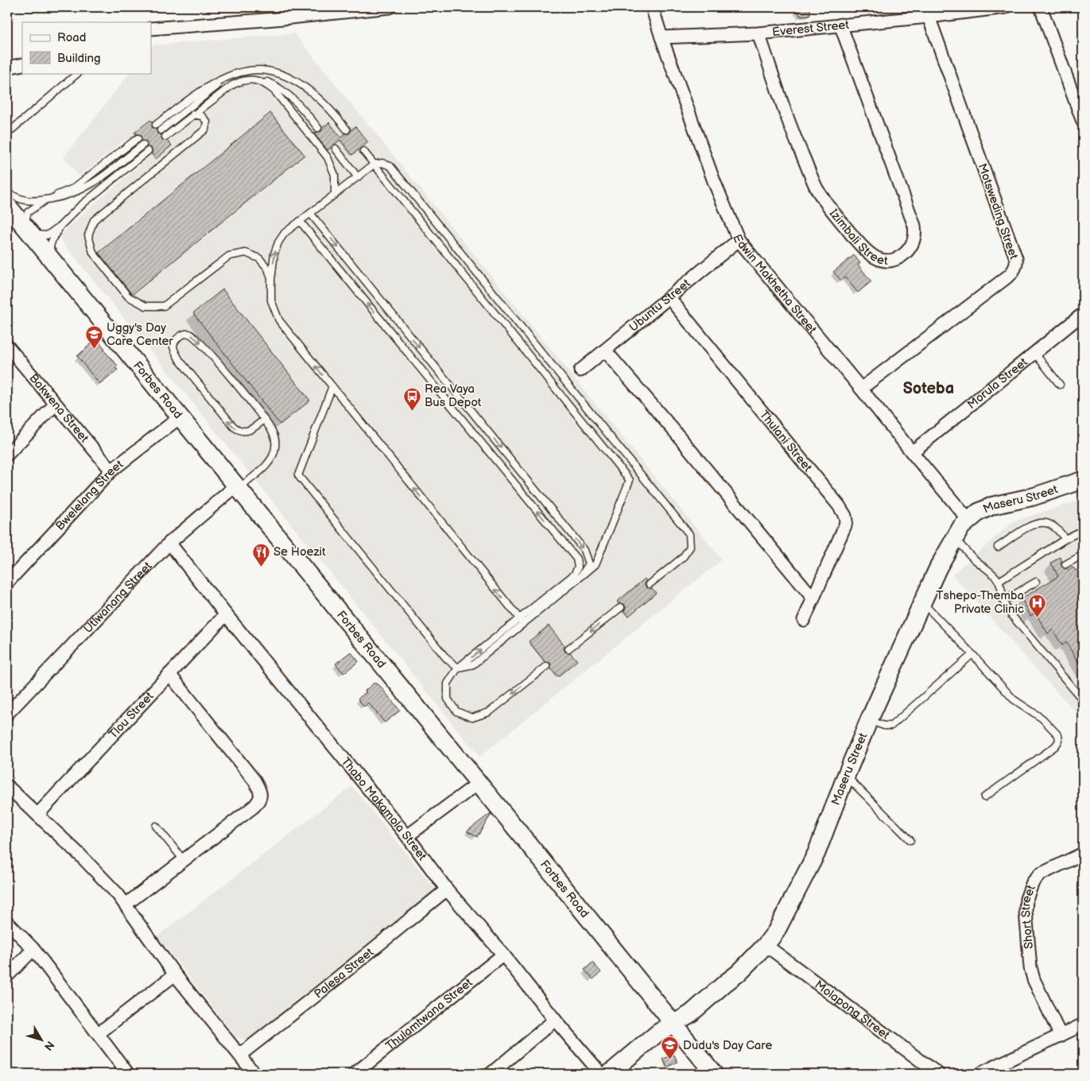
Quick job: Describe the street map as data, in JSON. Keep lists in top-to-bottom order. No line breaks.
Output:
{"streets":{"street":["Everest Street","Motsweding Street","Izimbali Street","Edwin Makhetha Street","Ubuntu Street","Morula Street","Forbes Road","Bakwena Street","Thulani Street","Bwelelang Street","Maseru Street","Utlwanang Street","Tlou Street","Thabo Makamola Street","Short Street","Palesa Street","Molapong Street","Thulamtwana Street"]},"crossings":[["Everest Street","Motsweding Street"],["Everest Street","Izimbali Street"],["Everest Street","Edwin Makhetha Street"],["Motsweding Street","Edwin Makhetha Street"],["Edwin Makhetha Street","Ubuntu Street"],["Edwin Makhetha Street","Morula Street"],["Edwin Makhetha Street","Maseru Street"],["Ubuntu Street","Thulani Street"],["Forbes Road","Bwelelang Street"],["Forbes Road","Maseru Street"],["Forbes Road","Utlwanang Street"],["Bakwena Street","Bwelelang Street"],["Maseru Street","Molapong Street"],["Utlwanang Street","Thabo Makamola Street"],["Tlou Street","Thabo Makamola Street"],["Thabo Makamola Street","Palesa Street"],["Thabo Makamola Street","Thulamtwana Street"]],"districts":["Soteba"],"places":{"school or university":["Uggy's Day Care Center","Dudu's Day Care"],"bus stop":["Rea Vaya Bus Depot"],"restaurant":["Se Hoezit"],"hospital":["Tshepo-Themba Private Clinic"]},"legend":["Road","Building"],"north":"bottom right"}
